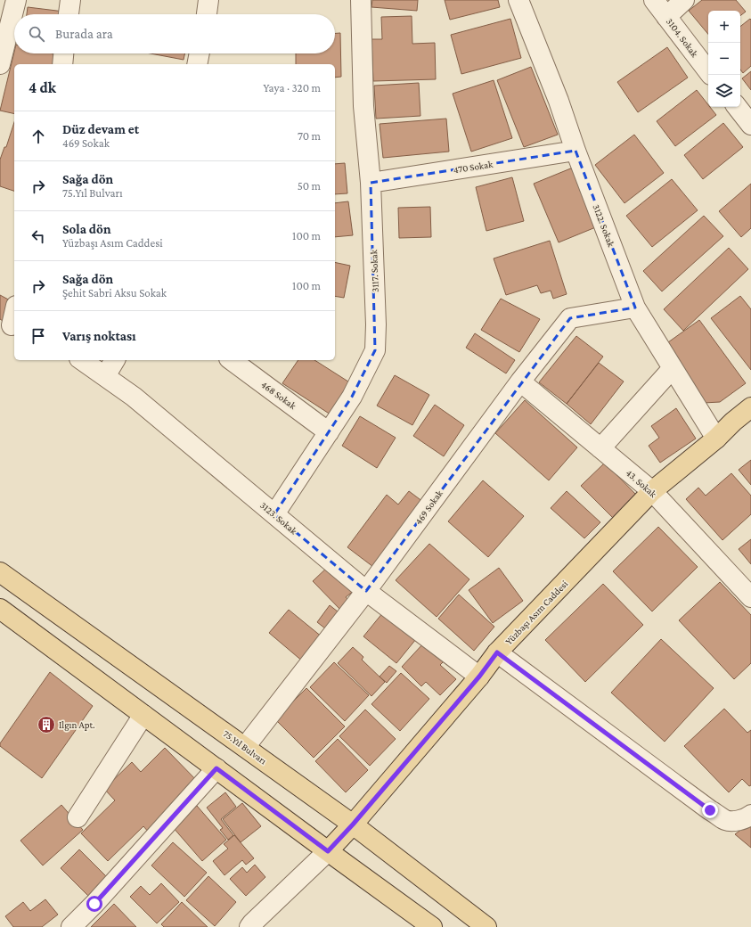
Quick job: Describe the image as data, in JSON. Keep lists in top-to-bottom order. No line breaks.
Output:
{"streets":{"main road":["Yüzbaşı Asım Caddesi","75.Yıl Bulvarı"],"street":["3104. Sokak","470 Sokak","3122. Sokak","3117. Sokak","468 Sokak","43. Sokak","469 Sokak","3123. Sokak"]},"crossings":[["470 Sokak","3122. Sokak"],["470 Sokak","3117. Sokak"],["3122. Sokak","469 Sokak"],["3122. Sokak","Yüzbaşı Asım Caddesi"],["3117. Sokak","468 Sokak"],["3117. Sokak","3123. Sokak"],["43. Sokak","469 Sokak"],["43. Sokak","Yüzbaşı Asım Caddesi"],["469 Sokak","3123. Sokak"],["469 Sokak","75.Yıl Bulvarı"],["3123. Sokak","Yüzbaşı Asım Caddesi"],["Yüzbaşı Asım Caddesi","75.Yıl Bulvarı"]],"places":{"building":["Ilgın Apt."]},"page":{"map_buttons":["+","−"],"search":"Burada ara","heading":["4 dk","Yaya · 320 m"],"list":[["Düz devam et","469 Sokak","70 m"],["Sağa dön","75.Yıl Bulvarı","50 m"],["Sola dön","Yüzbaşı Asım Caddesi","100 m"],["Sağa dön","Şehit Sabri Aksu Sokak","100 m"],"Varış noktası"]}}
